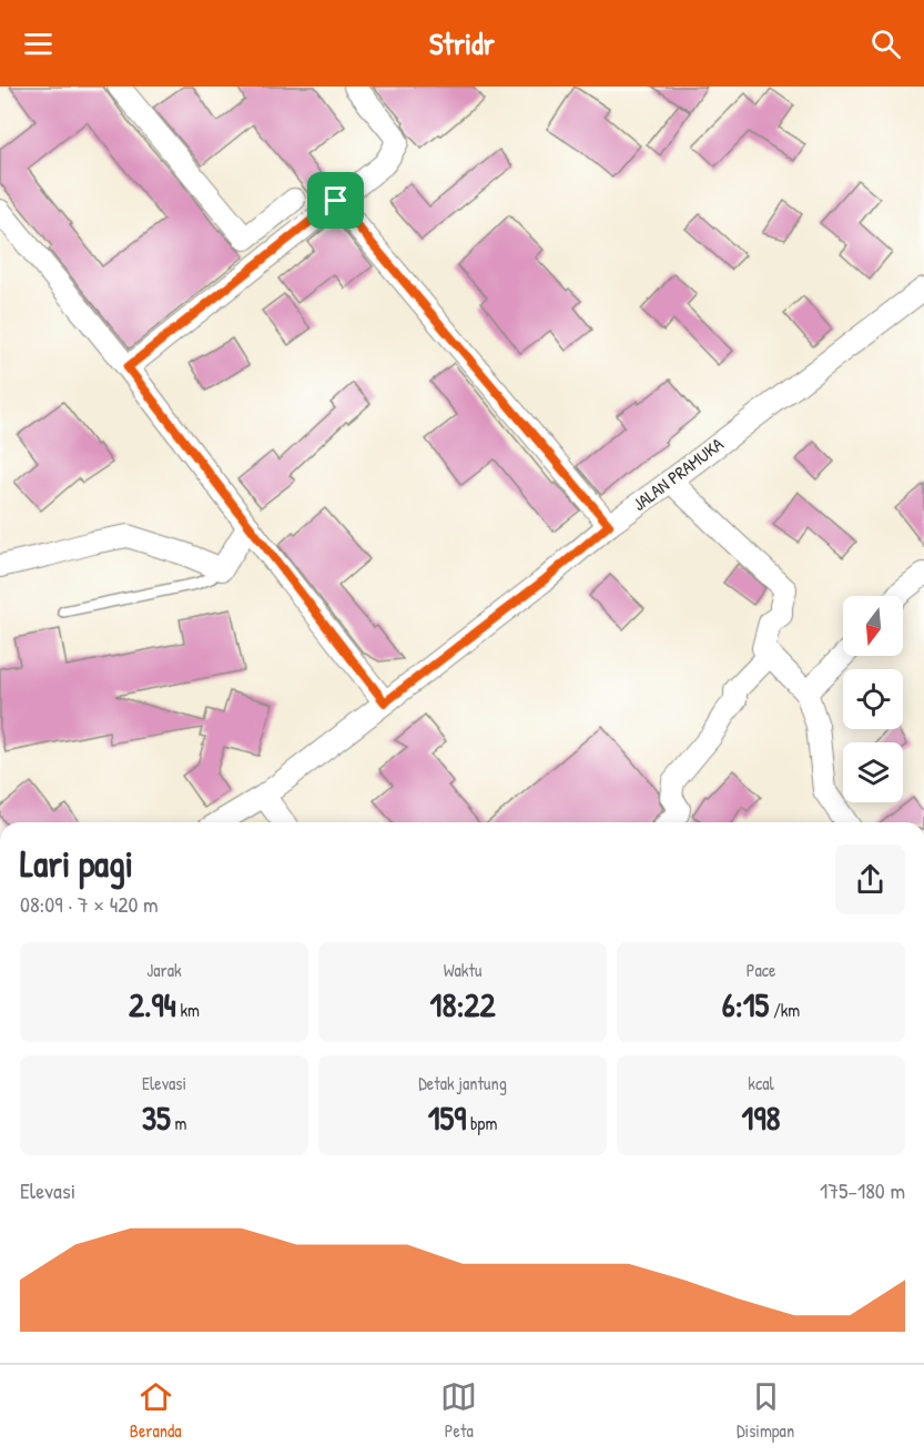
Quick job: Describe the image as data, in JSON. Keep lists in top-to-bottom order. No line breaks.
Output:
{"streets":{"street":["JALAN PRAMUKA"]},"north":"bottom","page":{"header":"Stridr","heading":["Lari pagi","08:09 · 7 × 420 m"],"stats":[["Jarak","2.94 km"],["Waktu","18:22"],["Pace","6:15 /km"],["Elevasi","35 m"],["Detak jantung","159 bpm"],["kcal","198"]],"chart":["Elevasi","175–180 m"],"tabs":["Beranda","Peta","Disimpan"]}}
